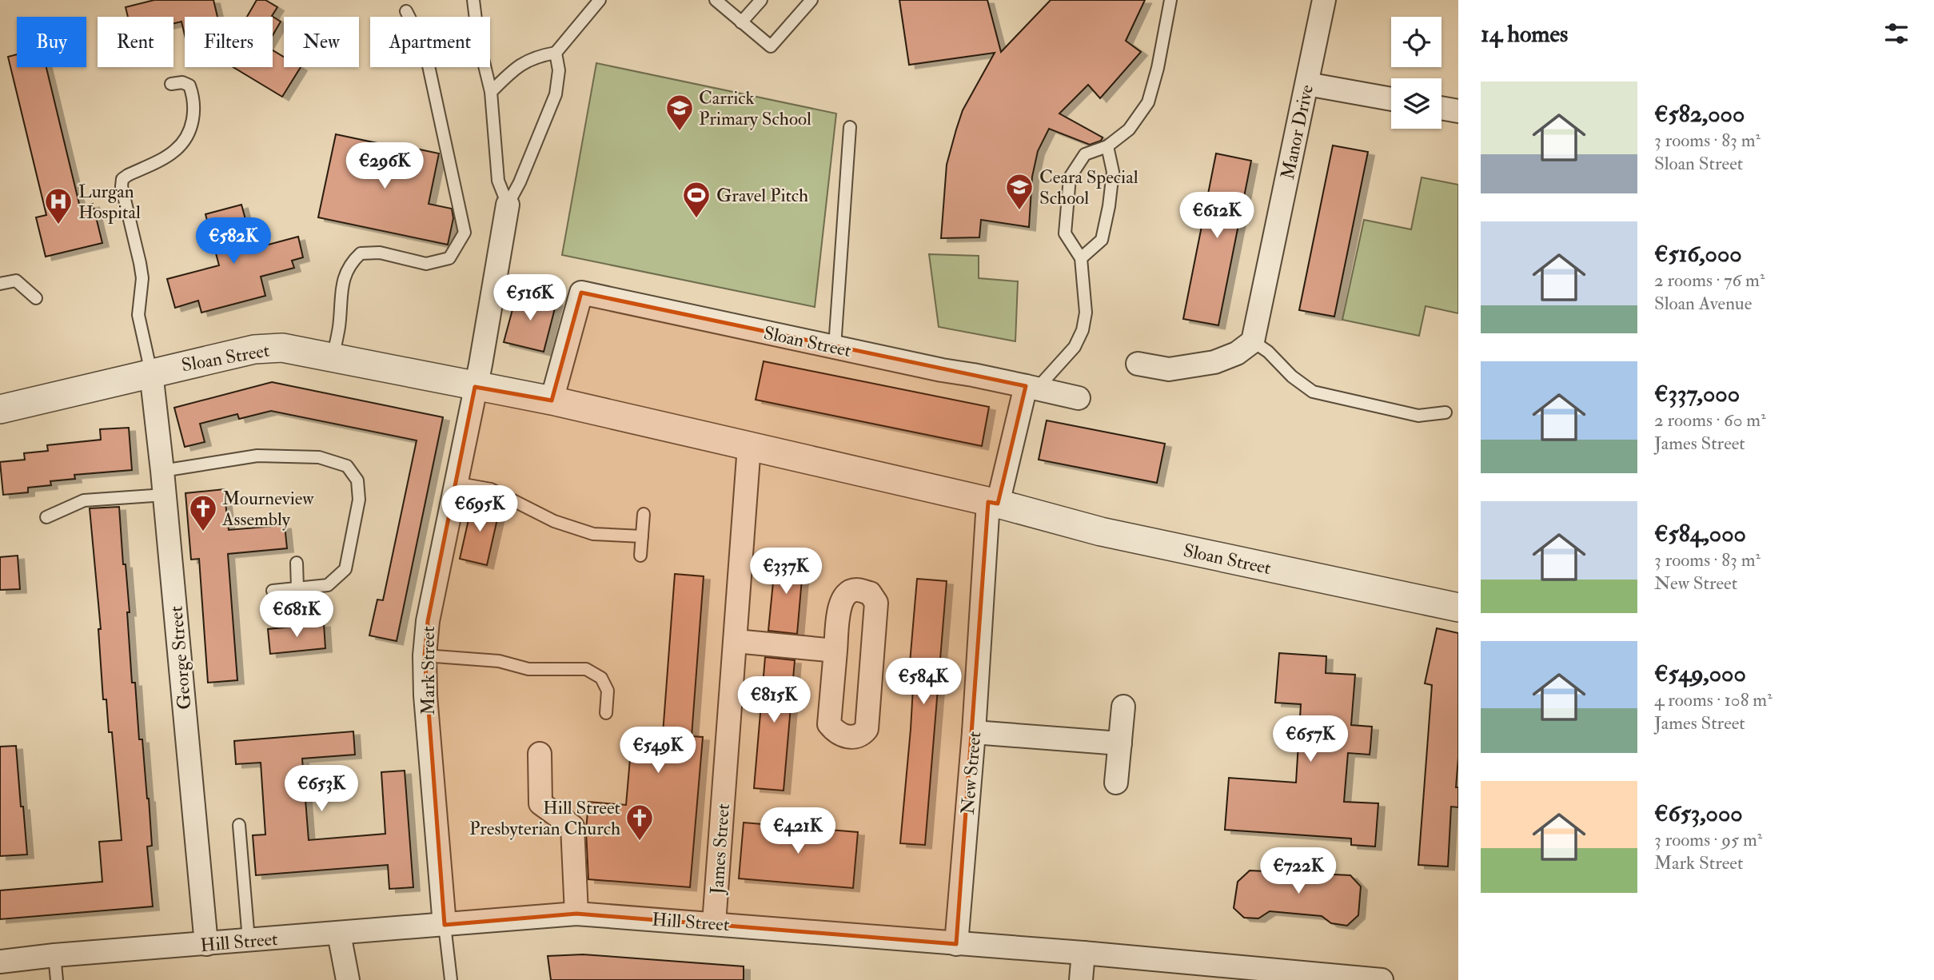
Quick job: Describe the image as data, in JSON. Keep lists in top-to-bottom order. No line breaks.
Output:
{"streets":{"street":["Manor Drive","Sloan Street","George Street","Mark Street","New Street","James Street","Hill Street"]},"crossings":[["Sloan Street","George Street"],["Sloan Street","Mark Street"],["Sloan Street","New Street"],["Sloan Street","James Street"],["George Street","Hill Street"],["Mark Street","Hill Street"],["New Street","Hill Street"],["James Street","Hill Street"]],"places":{"school or university":["Carrick Primary School","Ceara Special School"],"sports":["Gravel Pitch"],"hospital":["Lurgan Hospital"],"church":["Mourneview Assembly","Hill Street Presbyterian Church"]},"page":{"heading":"14 homes","chip":["Buy","Rent","Filters","New","Apartment"],"list":[{"name":"€582,000","note":"3 rooms · 83 m² · Sloan Street"},{"name":"€516,000","note":"2 rooms · 76 m² · Sloan Avenue"},{"name":"€337,000","note":"2 rooms · 60 m² · James Street"},{"name":"€584,000","note":"3 rooms · 83 m² · New Street"},{"name":"€549,000","note":"4 rooms · 108 m² · James Street"},{"name":"€653,000","note":"3 rooms · 95 m² · Mark Street"}],"price":["€296K","€612K","€582K","€516K","€695K","€337K","€681K","€584K","€815K","€657K","€549K","€653K","€421K","€722K"]}}
